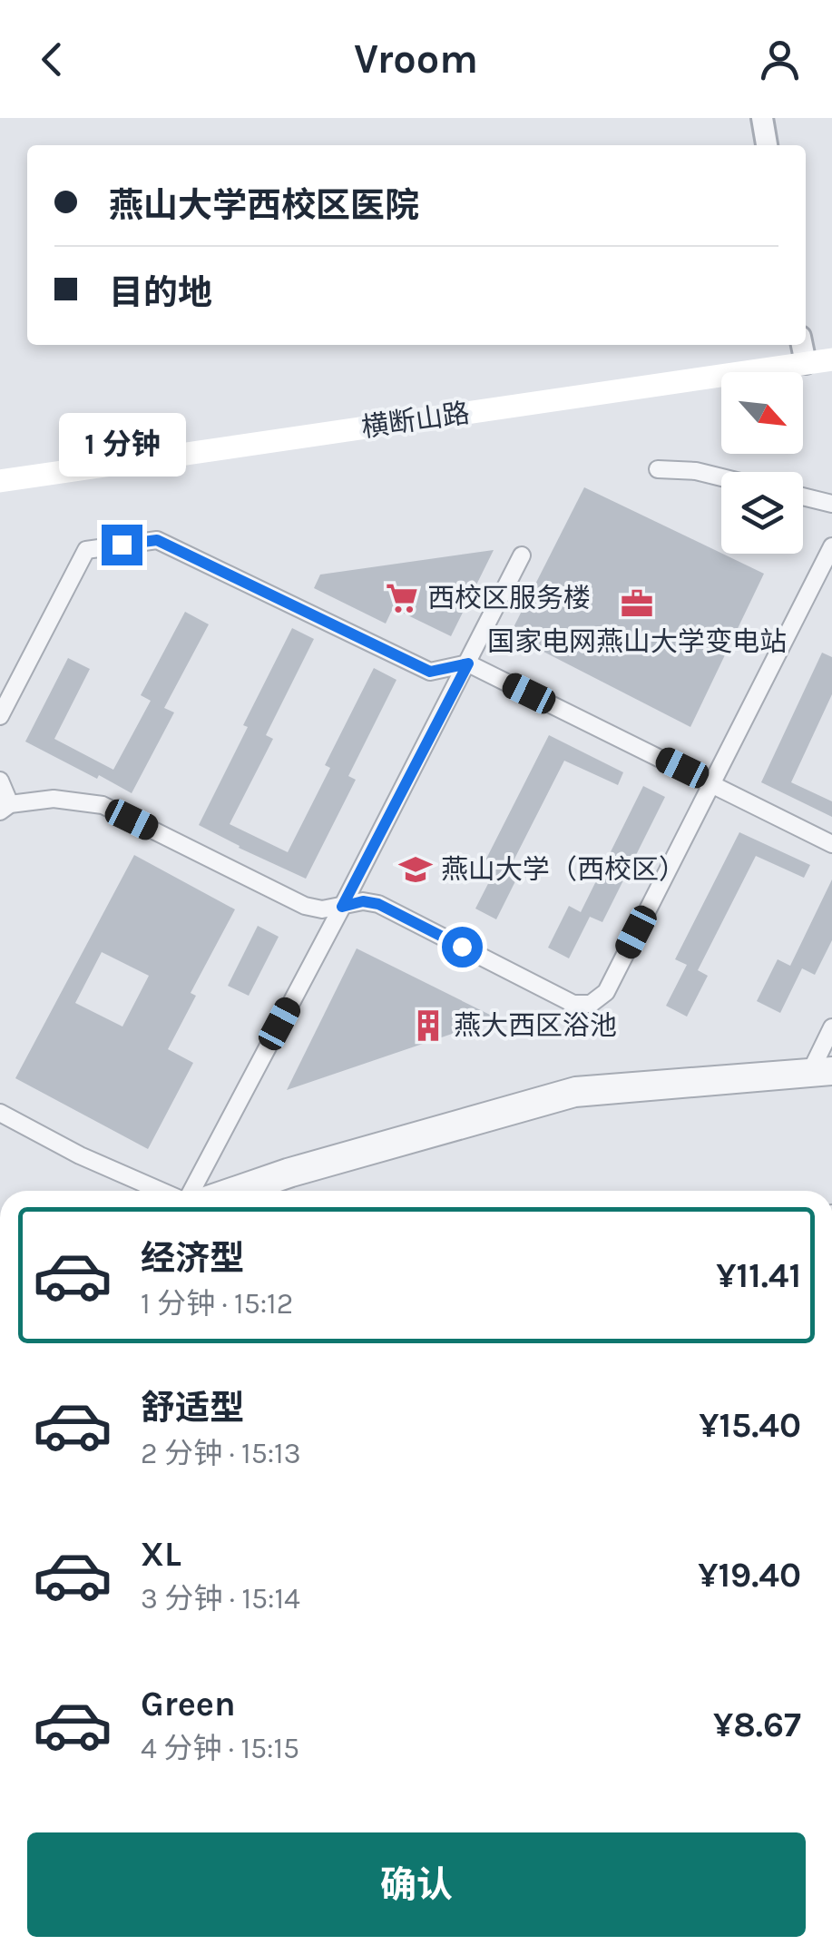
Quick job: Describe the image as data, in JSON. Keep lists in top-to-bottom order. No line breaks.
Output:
{"streets":{"main road":["横断山路"]},"places":{"supermarket":["西校区服务楼"],"office":["国家电网燕山大学变电站"],"school or university":["燕山大学（西校区）"],"building":["燕大西区浴池"]},"north":"bottom right","page":{"header":"Vroom","banner":["燕山大学西校区医院","目的地"],"bubble":"1 分钟","list":[{"name":"经济型","note":"1 分钟 · 15:12","value":"¥11.41"},{"name":"舒适型","note":"2 分钟 · 15:13","value":"¥15.40"},{"name":"XL","note":"3 分钟 · 15:14","value":"¥19.40"},{"name":"Green","note":"4 分钟 · 15:15","value":"¥8.67"}],"buttons":"确认"}}
